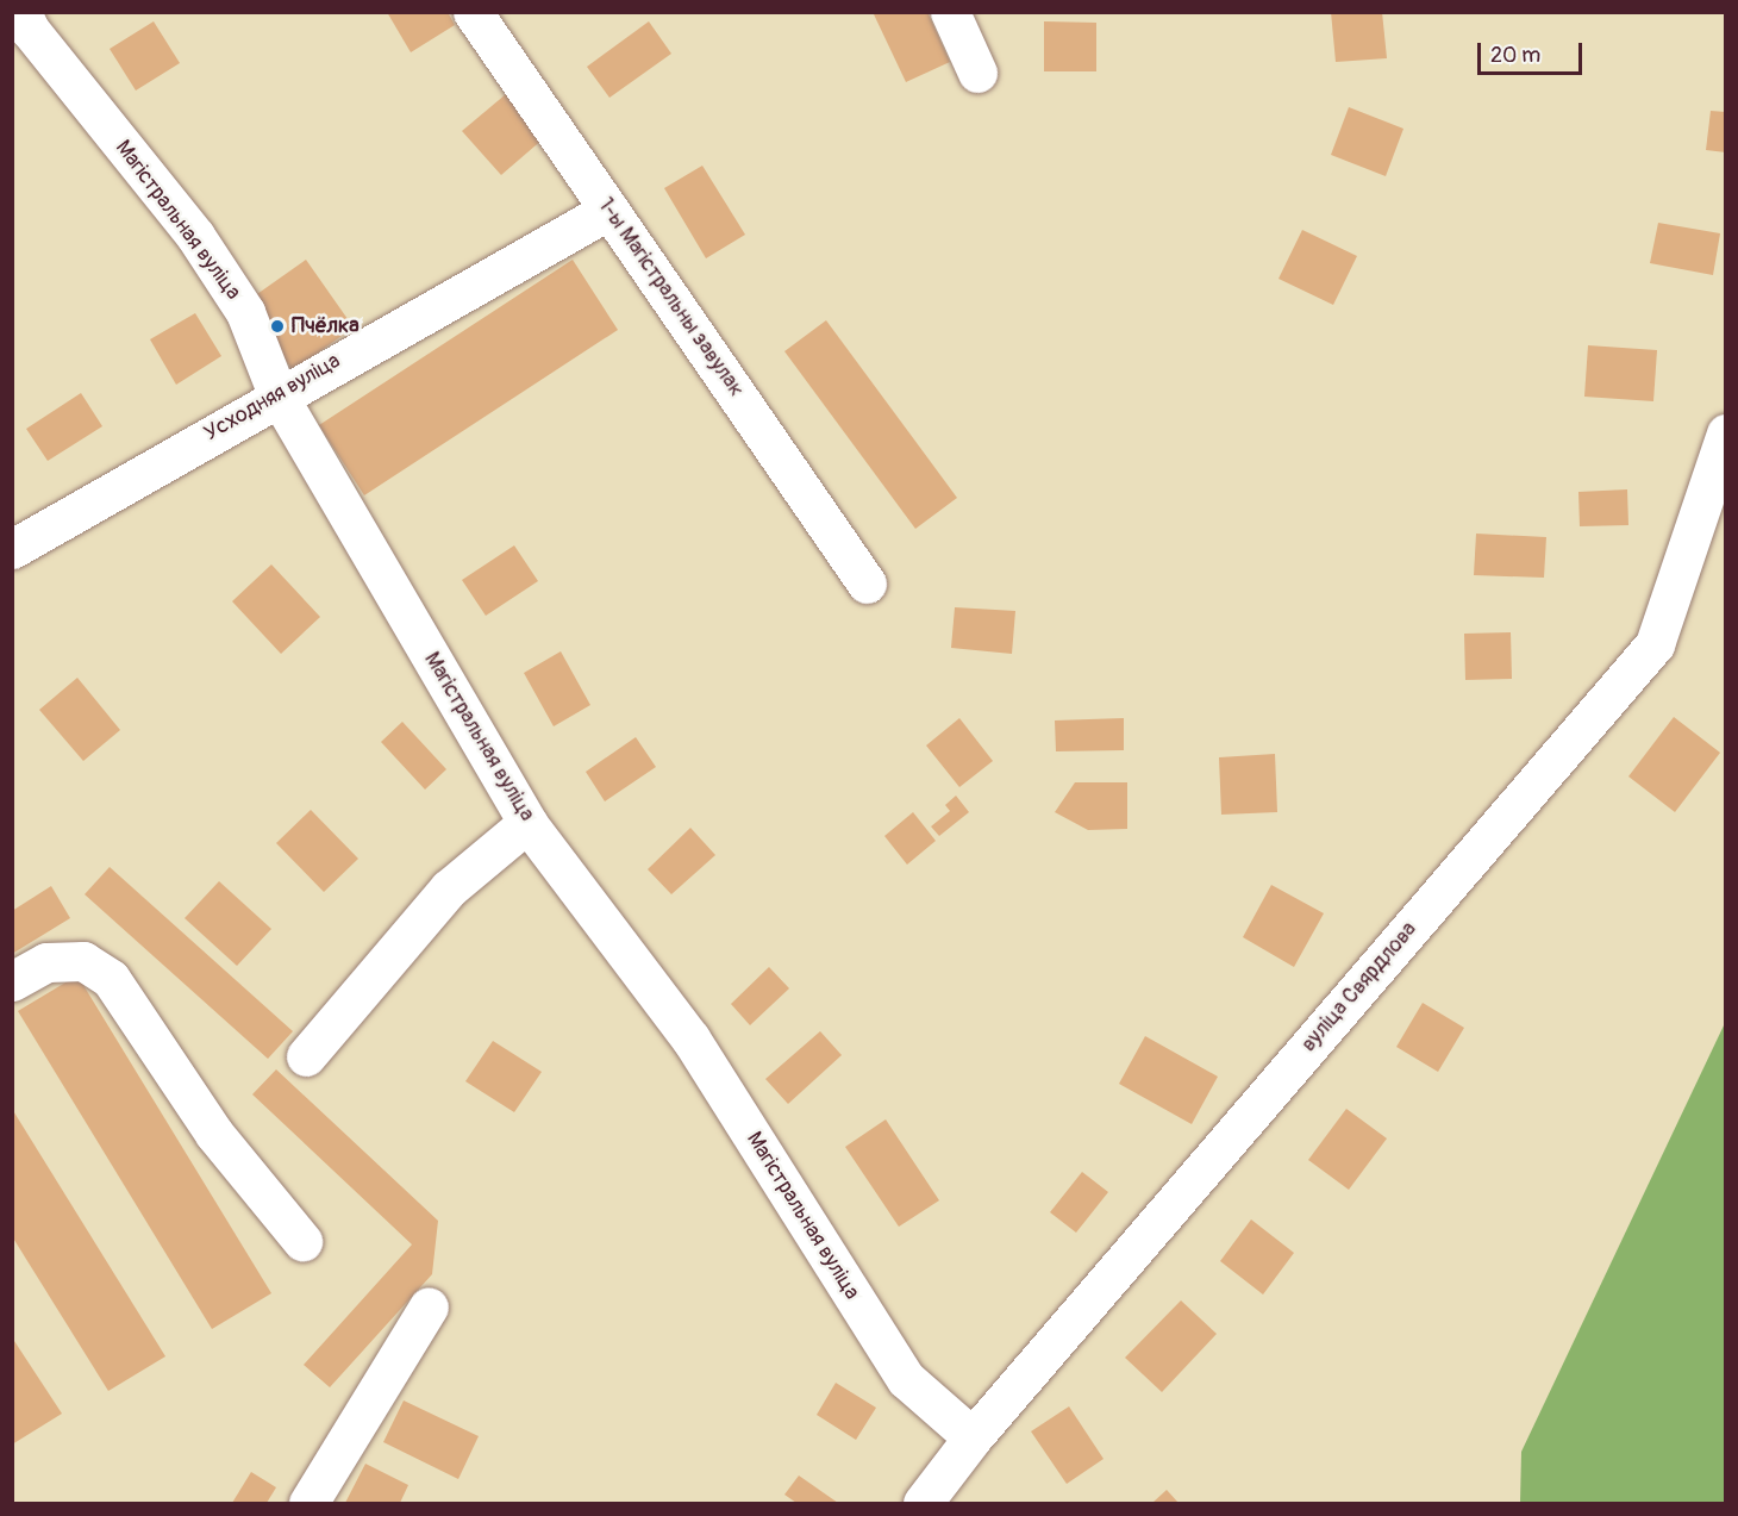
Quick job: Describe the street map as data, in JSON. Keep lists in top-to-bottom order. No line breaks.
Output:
{"streets":{"street":["Магістральная вуліца","1-ы Магістральны завулак","Усходняя вуліца","вуліца Свярдлова"]},"crossings":[["Магістральная вуліца","Усходняя вуліца"],["Магістральная вуліца","вуліца Свярдлова"],["1-ы Магістральны завулак","Усходняя вуліца"]],"places":["Пчёлка"],"scale_bar":"20 m"}
